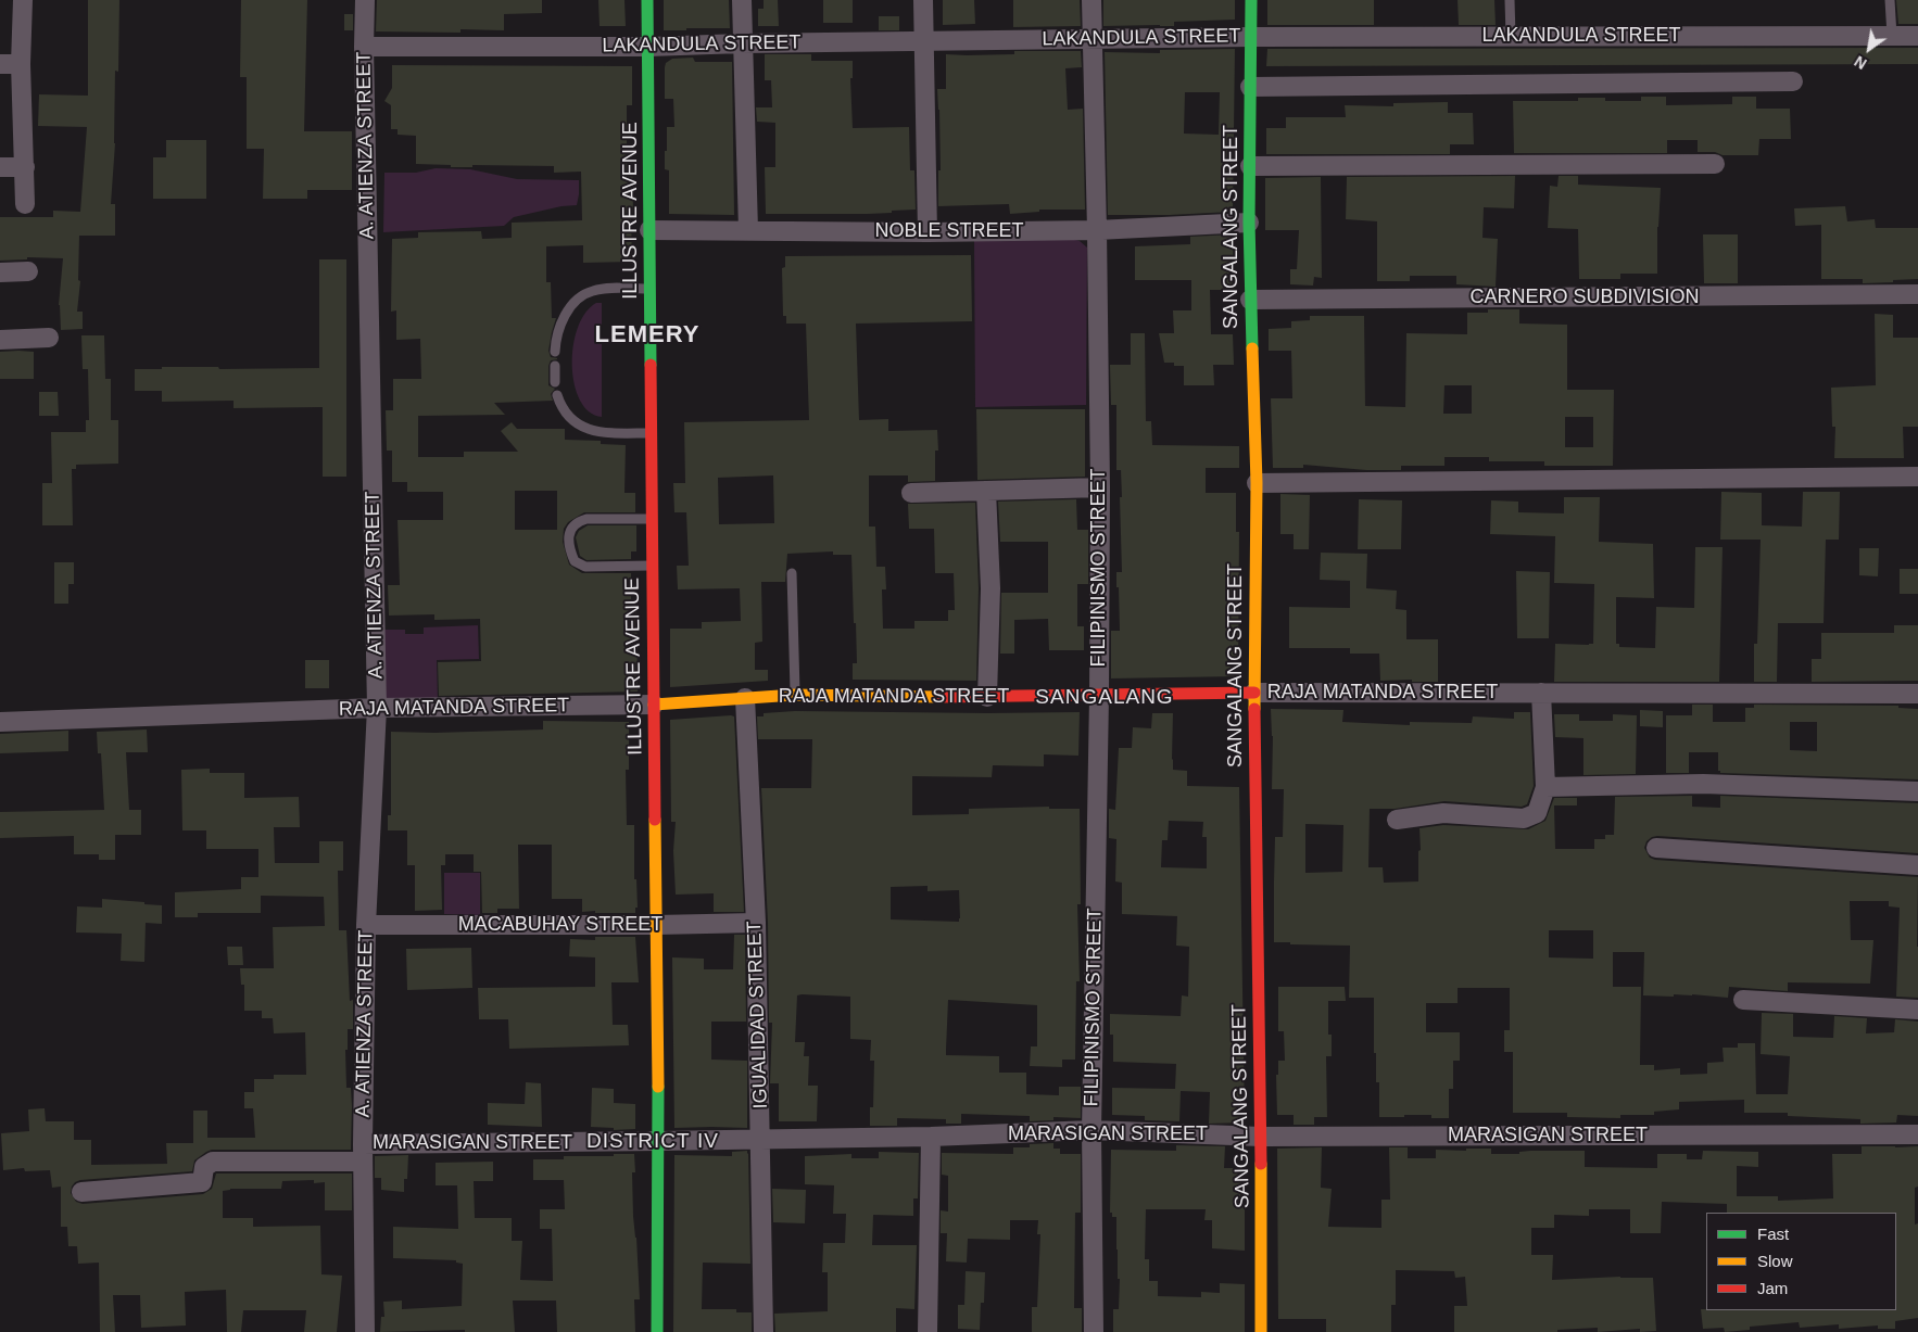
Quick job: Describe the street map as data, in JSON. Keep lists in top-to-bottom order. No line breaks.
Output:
{"streets":{"street":["LAKANDULA STREET","A. ATIENZA STREET","ILLUSTRE AVENUE","SANGALANG STREET","NOBLE STREET","CARNERO SUBDIVISION","FILIPINISMO STREET","RAJA MATANDA STREET","MACABUHAY STREET","IGUALIDAD STREET","MARASIGAN STREET"]},"crossings":[["LAKANDULA STREET","A. ATIENZA STREET"],["LAKANDULA STREET","ILLUSTRE AVENUE"],["LAKANDULA STREET","SANGALANG STREET"],["LAKANDULA STREET","FILIPINISMO STREET"],["A. ATIENZA STREET","RAJA MATANDA STREET"],["A. ATIENZA STREET","MACABUHAY STREET"],["A. ATIENZA STREET","MARASIGAN STREET"],["ILLUSTRE AVENUE","NOBLE STREET"],["ILLUSTRE AVENUE","RAJA MATANDA STREET"],["ILLUSTRE AVENUE","MACABUHAY STREET"],["ILLUSTRE AVENUE","MARASIGAN STREET"],["SANGALANG STREET","NOBLE STREET"],["SANGALANG STREET","CARNERO SUBDIVISION"],["SANGALANG STREET","RAJA MATANDA STREET"],["SANGALANG STREET","MARASIGAN STREET"],["NOBLE STREET","FILIPINISMO STREET"],["FILIPINISMO STREET","RAJA MATANDA STREET"],["FILIPINISMO STREET","MARASIGAN STREET"],["RAJA MATANDA STREET","IGUALIDAD STREET"],["MACABUHAY STREET","IGUALIDAD STREET"],["IGUALIDAD STREET","MARASIGAN STREET"]],"districts":["LEMERY","SANGALANG","DISTRICT IV"],"legend":["Fast","Slow","Jam"],"north":"bottom left"}
